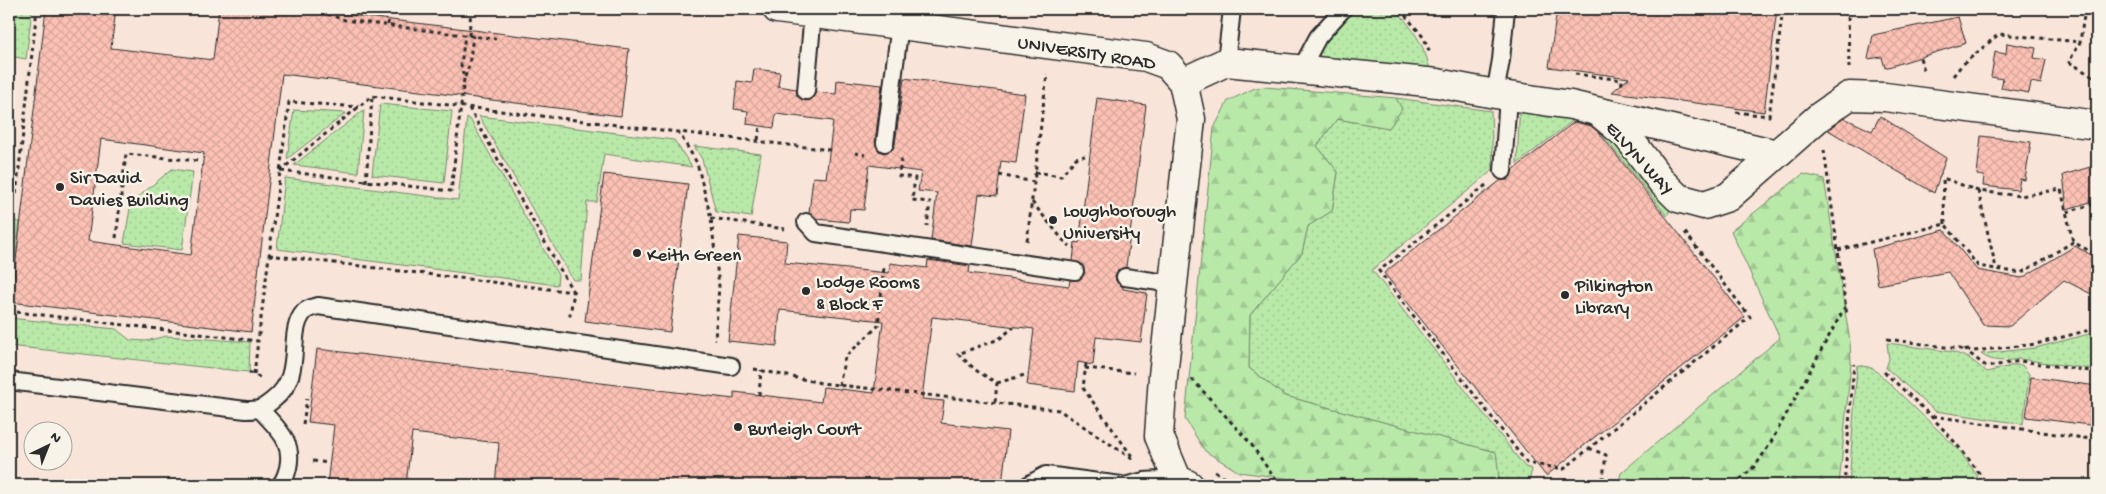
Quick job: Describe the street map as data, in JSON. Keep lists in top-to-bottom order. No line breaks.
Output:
{"streets":{"street":["UNIVERSITY ROAD","ELVYN WAY"]},"places":["Sir David Davies Building","Loughborough University","Keith Green","Lodge Rooms & Block F","Pilkington Library","Burleigh Court"],"north":"top right"}
